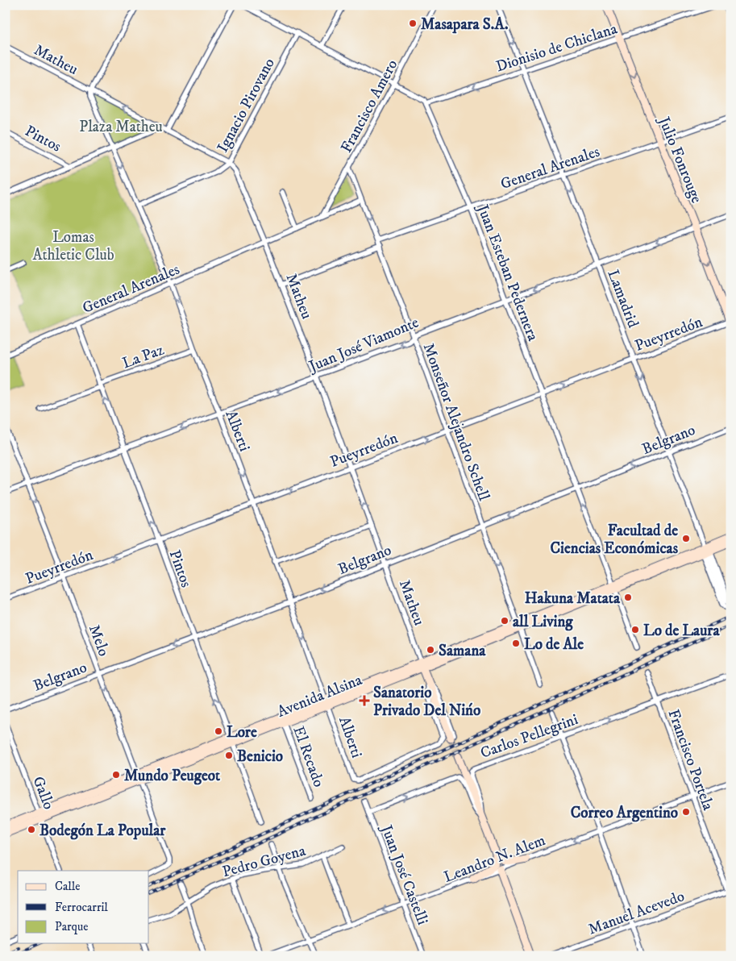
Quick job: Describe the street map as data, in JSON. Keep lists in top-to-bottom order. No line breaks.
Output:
{"streets":{"main road":["Matheu","Julio Fonrouge","Avenida Alsina"],"street":["Dionisio de Chiclana","Ignacio Pirovano","Francisco Amero","Pintos","General Arenales","Juan Esteban Pedernera","Lamadrid","Pueyrredón","Juan José Viamonte","La Paz","Monseñor Alejandro Schell","Alberti","Belgrano","Melo","Carlos Pellegrini","El Recado","Francisco Portela","Gallo","Leandro N. Alem","Pedro Goyena","Juan José Castelli","Manuel Acevedo"]},"crossings":[["Dionisio de Chiclana","Julio Fonrouge"],["Dionisio de Chiclana","Juan Esteban Pedernera"],["Dionisio de Chiclana","Lamadrid"],["Matheu","Ignacio Pirovano"],["Matheu","General Arenales"],["Matheu","Pueyrredón"],["Matheu","Juan José Viamonte"],["Matheu","Alberti"],["Matheu","Belgrano"],["Matheu","Avenida Alsina"],["Ignacio Pirovano","Alberti"],["Francisco Amero","Monseñor Alejandro Schell"],["Pintos","General Arenales"],["Pintos","Pueyrredón"],["Pintos","Juan José Viamonte"],["Pintos","La Paz"],["Pintos","Belgrano"],["Pintos","Avenida Alsina"],["Julio Fonrouge","General Arenales"],["Julio Fonrouge","Pueyrredón"],["Julio Fonrouge","Juan José Viamonte"],["General Arenales","Juan Esteban Pedernera"],["General Arenales","Lamadrid"],["General Arenales","Monseñor Alejandro Schell"],["General Arenales","Alberti"],["Juan Esteban Pedernera","Pueyrredón"],["Juan Esteban Pedernera","Juan José Viamonte"],["Juan Esteban Pedernera","Belgrano"],["Juan Esteban Pedernera","Avenida Alsina"],["Lamadrid","Pueyrredón"],["Lamadrid","Juan José Viamonte"],["Lamadrid","Belgrano"],["Lamadrid","Avenida Alsina"],["Pueyrredón","Monseñor Alejandro Schell"],["Pueyrredón","Alberti"],["Pueyrredón","Melo"],["Juan José Viamonte","Monseñor Alejandro Schell"],["Juan José Viamonte","Alberti"],["Juan José Viamonte","Melo"],["La Paz","Alberti"],["Monseñor Alejandro Schell","Belgrano"],["Monseñor Alejandro Schell","Avenida Alsina"],["Alberti","Belgrano"],["Alberti","Avenida Alsina"],["Belgrano","Melo"],["Melo","Avenida Alsina"],["Avenida Alsina","El Recado"],["Avenida Alsina","Gallo"],["Carlos Pellegrini","Francisco Portela"],["Francisco Portela","Leandro N. Alem"],["Francisco Portela","Manuel Acevedo"],["Leandro N. Alem","Juan José Castelli"]],"one_way":["Pintos","Julio Fonrouge","Pueyrredón","Juan José Viamonte","Alberti","Belgrano","Melo"],"parks":["Plaza Matheu","Lomas Athletic Club"],"places":{"other":["Masapara S.A.","Facultad de Ciencias Económicas","Hakuna Matata","all Living","Lo de Laura","Lo de Ale","Samana","Lore","Benicio","Mundo Peugeot","Correo Argentino","Bodegón La Popular"],"health":["Sanatorio Privado Del Nińo"]},"legend":["Calle","Ferrocarril","Parque"]}
